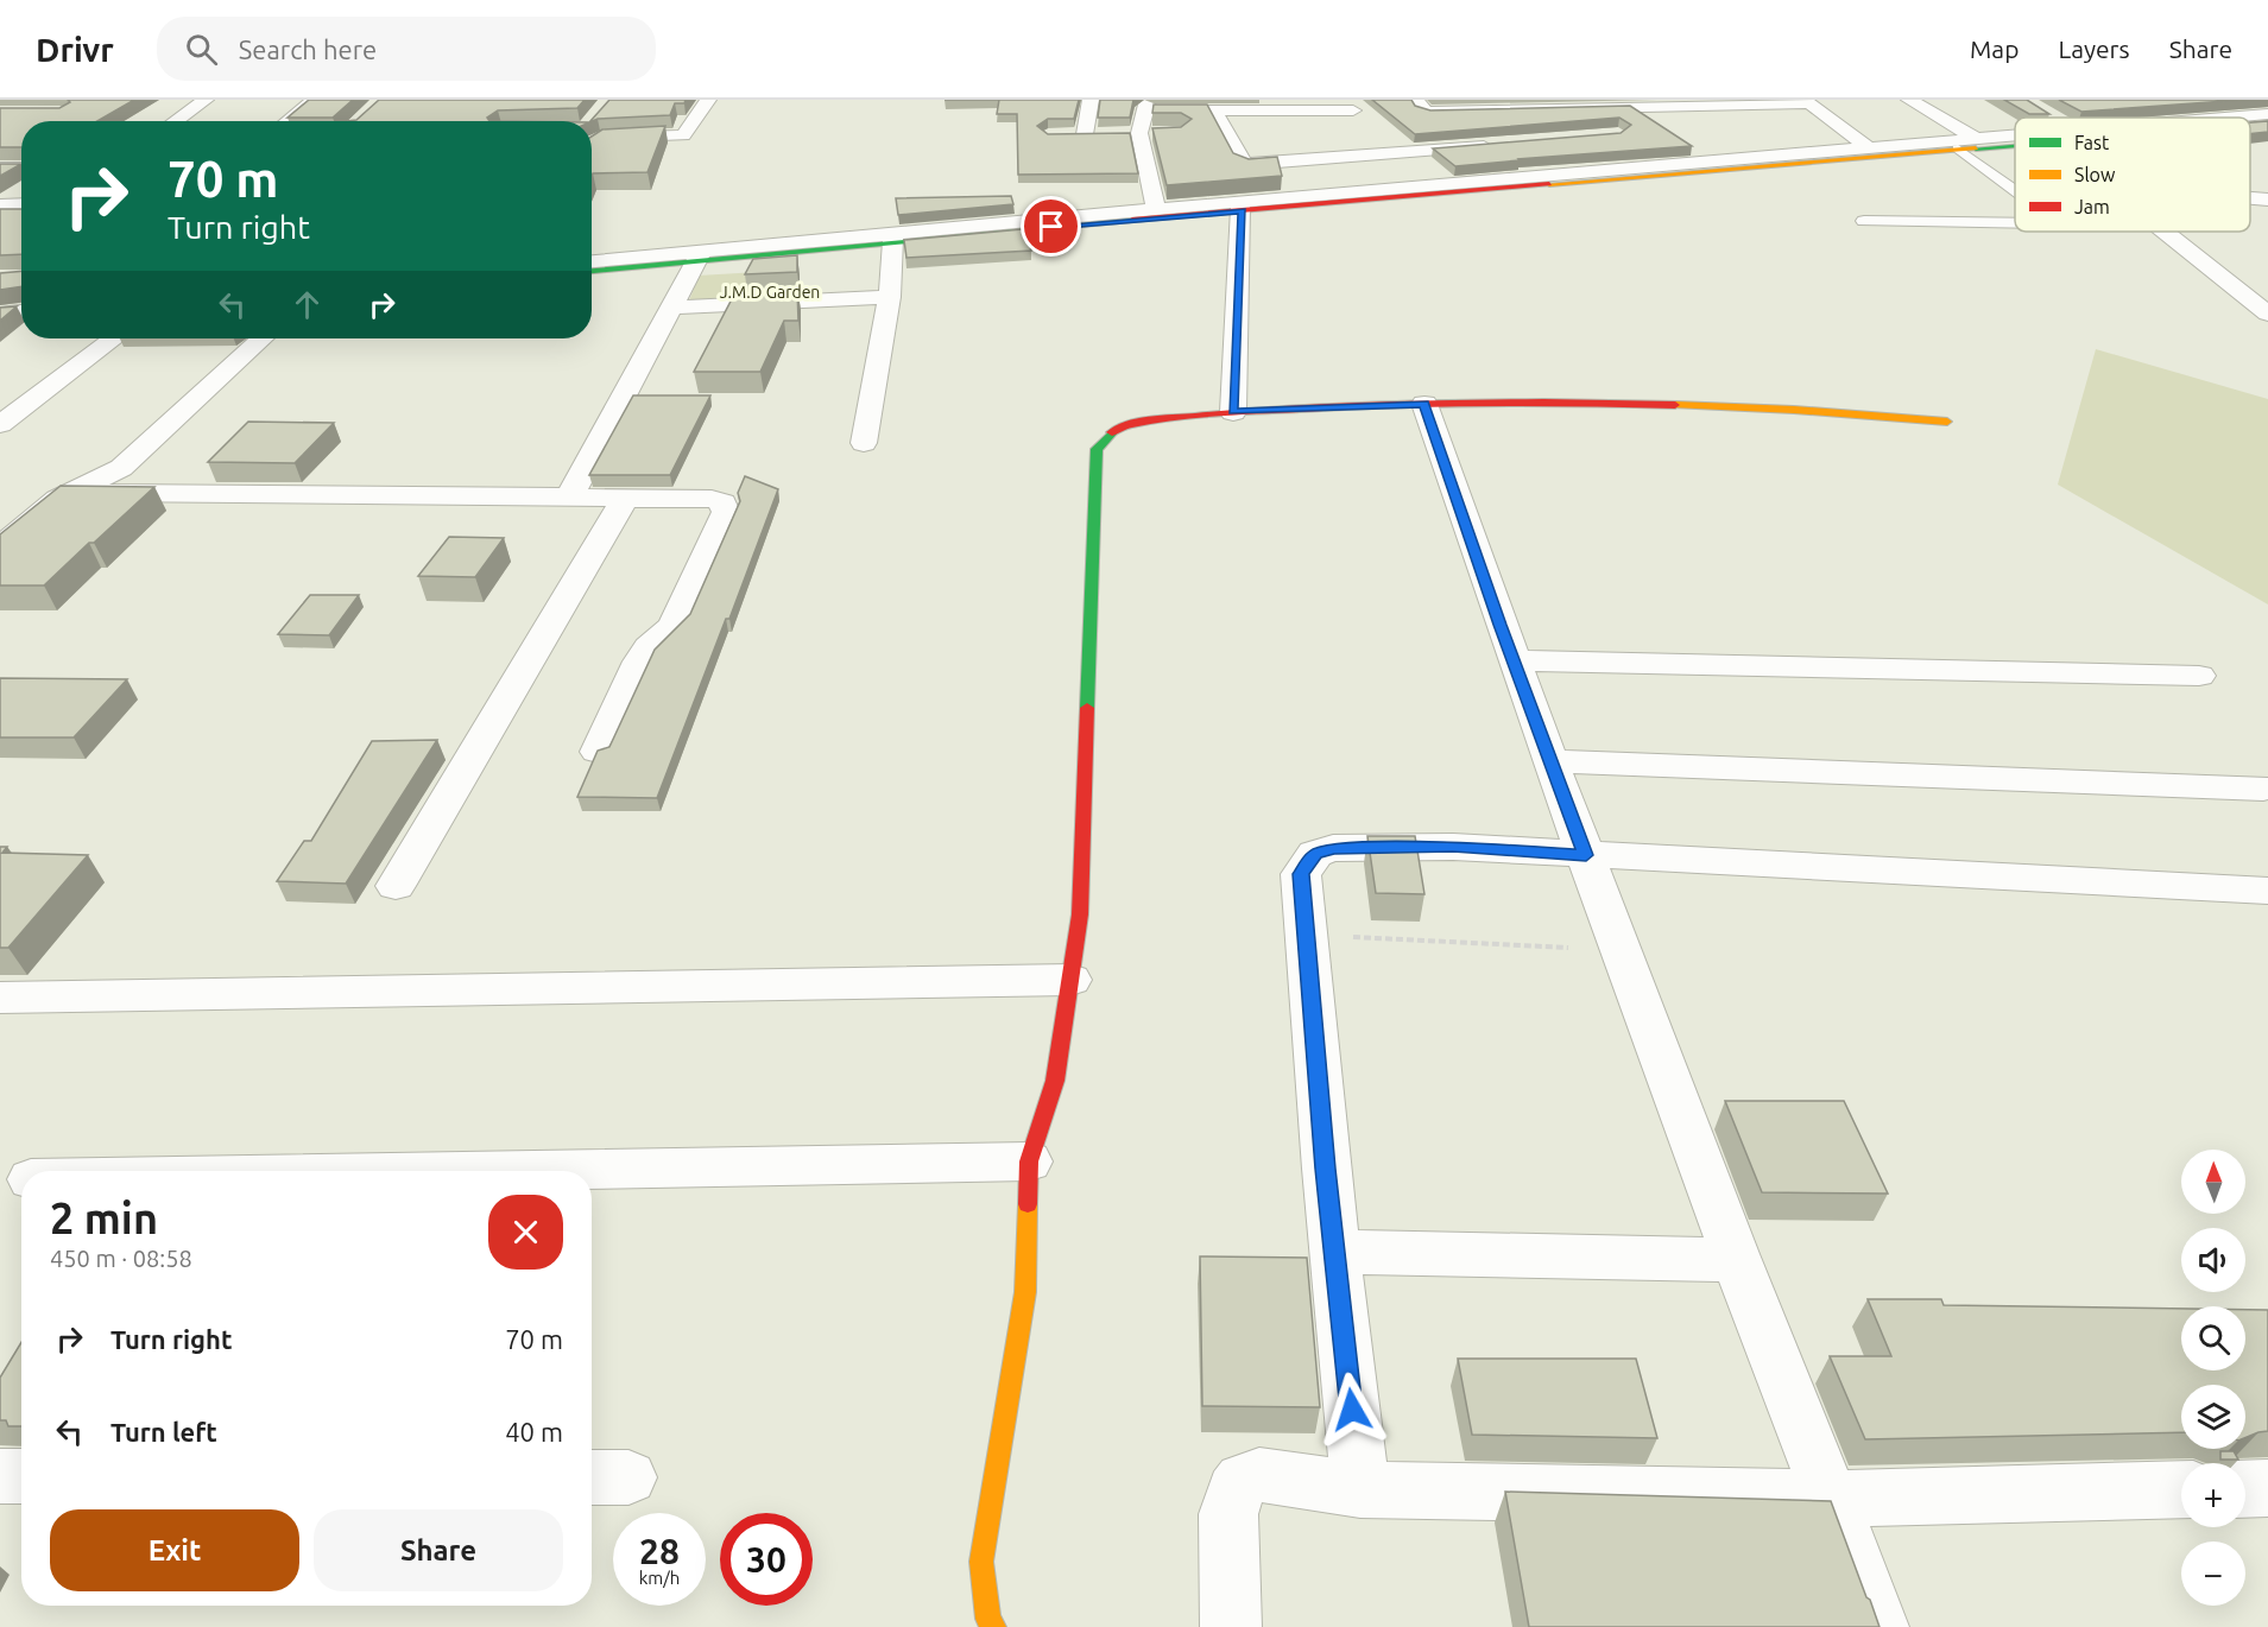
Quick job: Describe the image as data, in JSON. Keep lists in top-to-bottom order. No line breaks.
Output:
{"parks":["J.M.D Garden"],"legend":["Fast","Slow","Jam"],"north":"top","page":{"header":"Drivr","search":"Search here","nav":["Map","Layers","Share"],"turn":["70 m","Turn right"],"map_buttons":["+","−"],"heading":["2 min","450 m · 08:58"],"list":[{"name":"Turn right","value":"70 m"},{"name":"Turn left","value":"40 m"}],"buttons":["Exit","Share"],"speed":"28 km/h","limit":"30"}}
